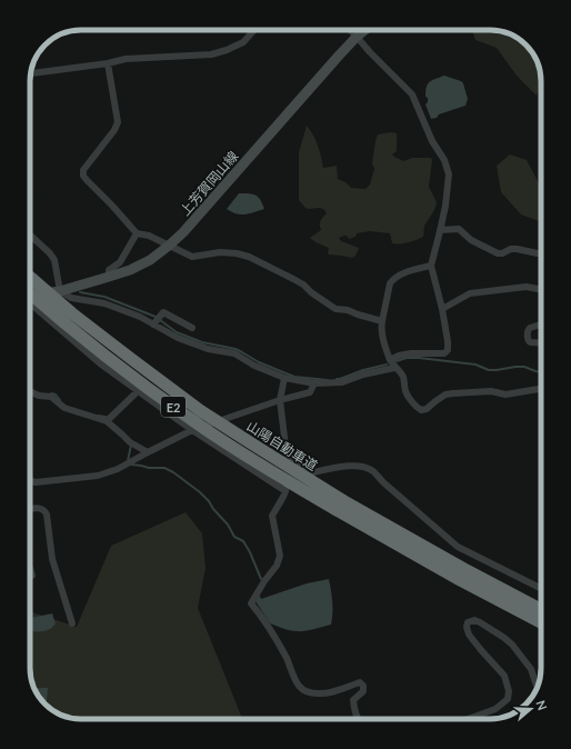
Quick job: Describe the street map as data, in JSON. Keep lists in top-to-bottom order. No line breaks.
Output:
{"streets":{"highway":["E2","山陽自動車道"],"main road":["上芳賀岡山線"]},"north":"right"}
